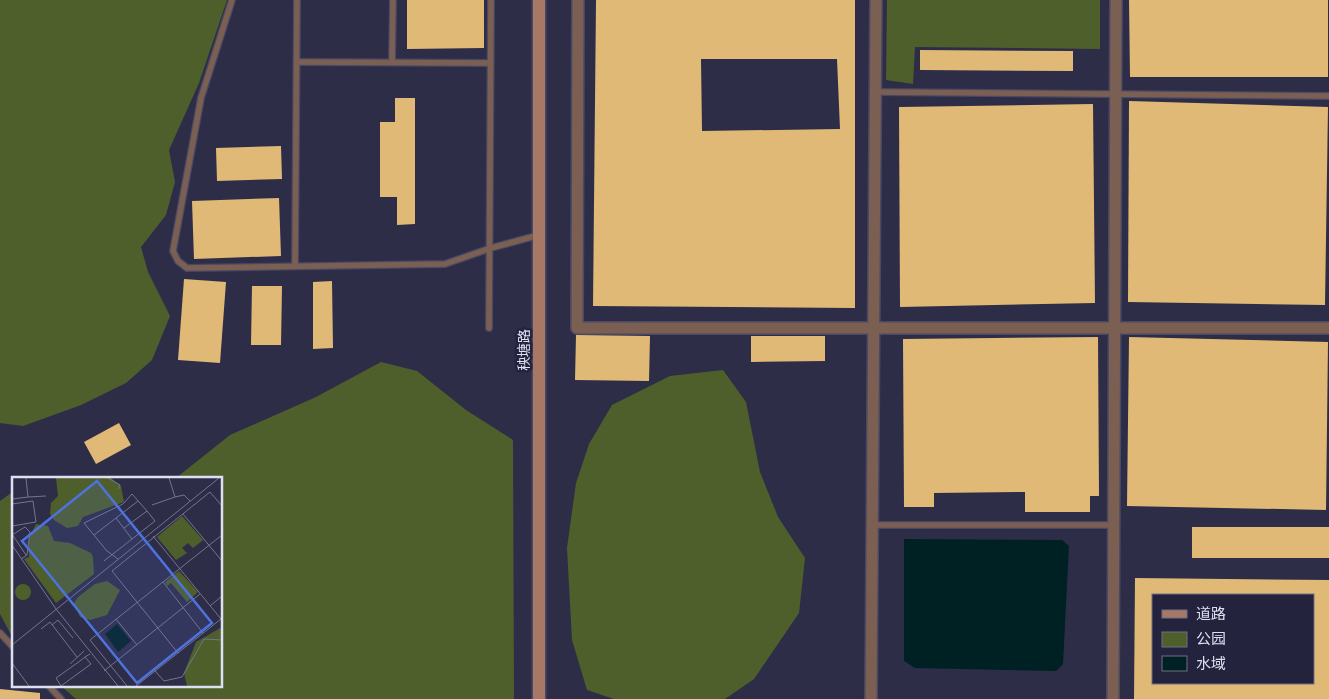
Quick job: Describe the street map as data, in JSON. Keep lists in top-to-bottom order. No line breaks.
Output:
{"streets":{"main road":["秧塘路"]},"legend":["道路","公园","水域"]}
